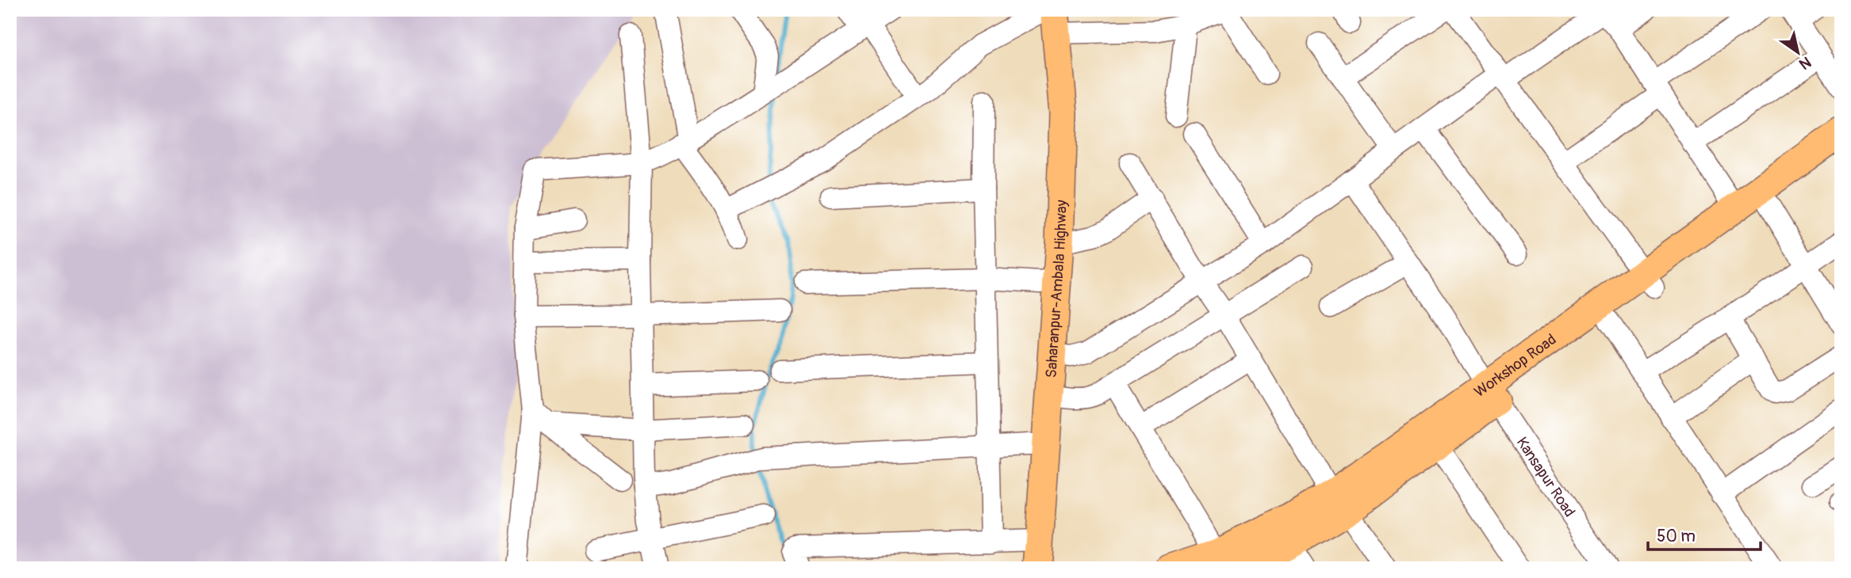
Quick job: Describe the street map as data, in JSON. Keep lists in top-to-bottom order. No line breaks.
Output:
{"streets":{"main road":["Saharanpur-Ambala Highway","Workshop Road"],"street":["Kansapur Road"]},"crossings":[["Workshop Road","Kansapur Road"]],"scale_bar":"50 m","north":"bottom right"}
